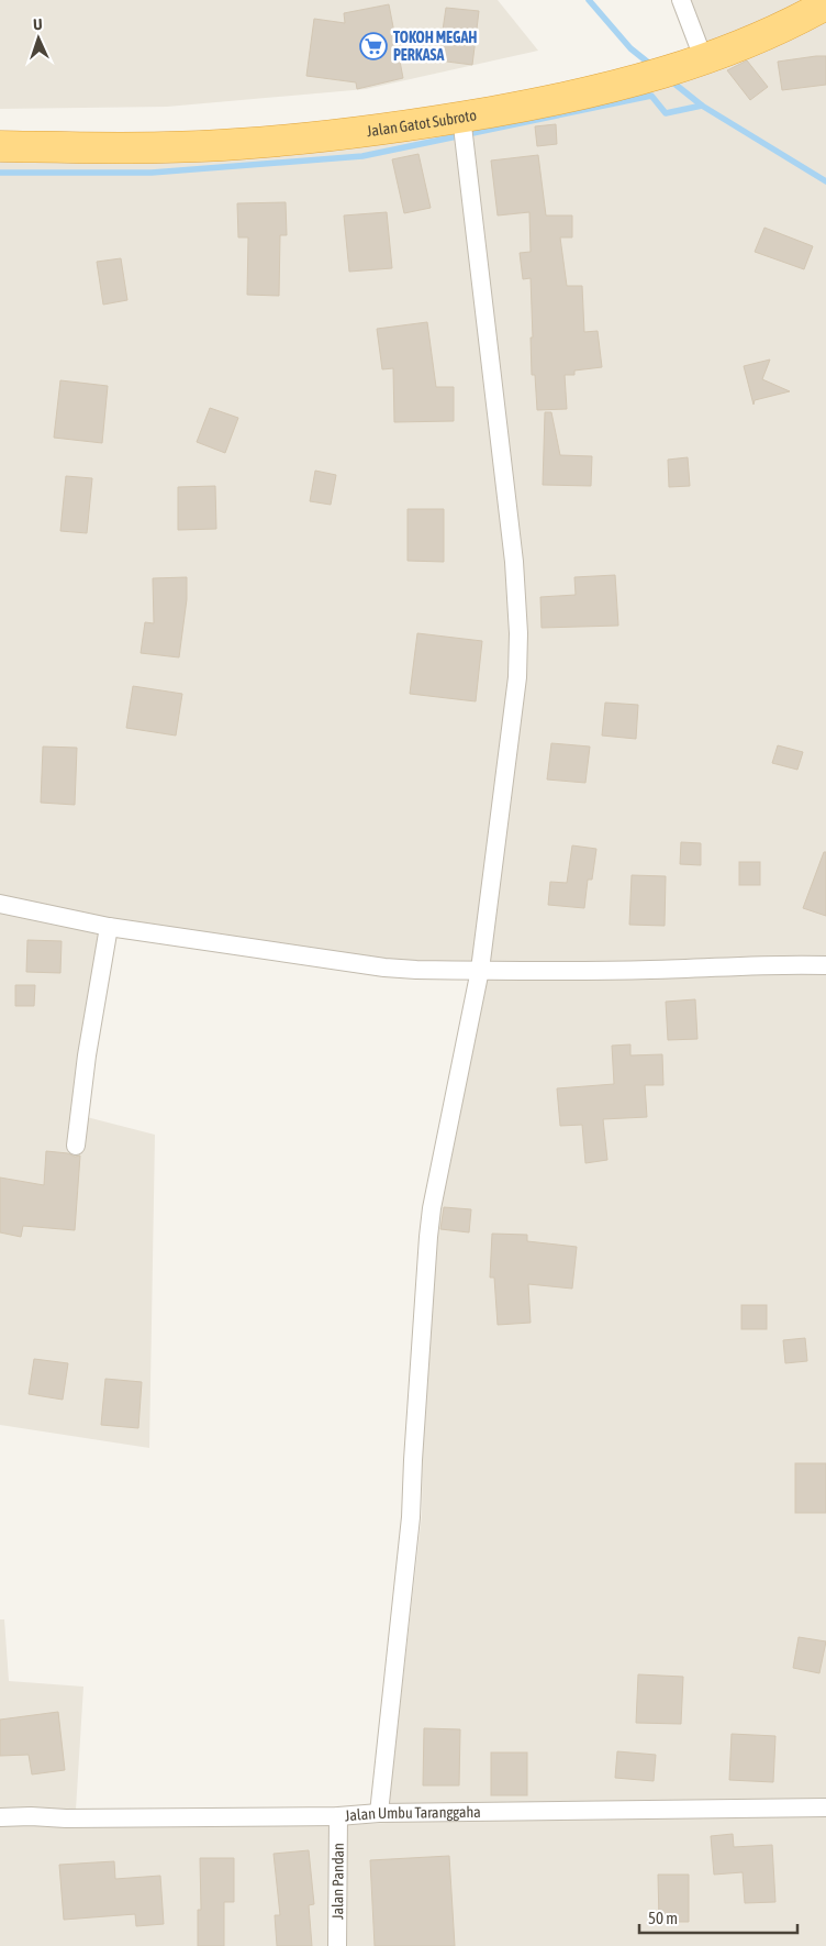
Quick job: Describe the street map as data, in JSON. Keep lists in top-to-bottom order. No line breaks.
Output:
{"streets":{"highway":["Jalan Gatot Subroto"],"street":["Jalan Umbu Taranggaha","Jalan Pandan"]},"crossings":[["Jalan Umbu Taranggaha","Jalan Pandan"]],"places":{"supermarket":["TOKOH MEGAH PERKASA"]},"scale_bar":"50 m","north":"top"}
